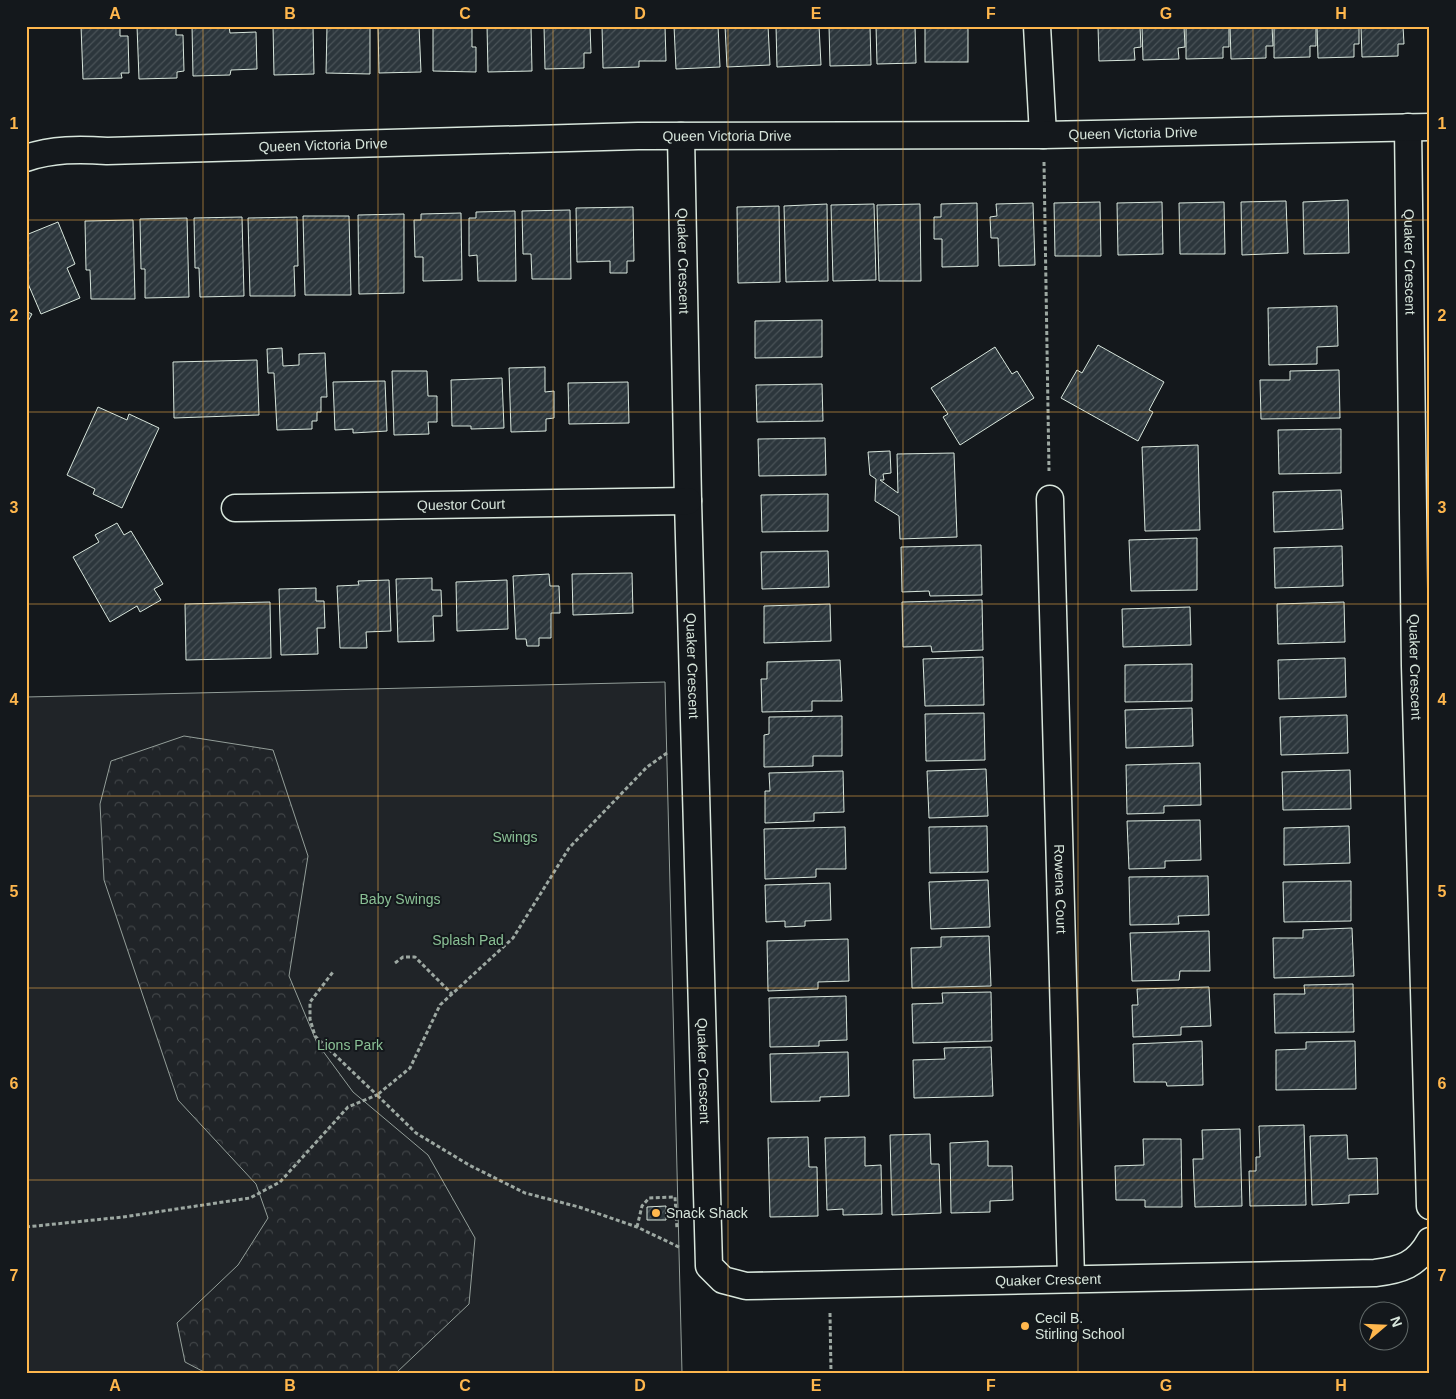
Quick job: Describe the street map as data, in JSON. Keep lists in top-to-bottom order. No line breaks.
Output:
{"streets":{"street":["Queen Victoria Drive","Quaker Crescent","Questor Court","Rowena Court"]},"crossings":[["Queen Victoria Drive","Quaker Crescent"],["Quaker Crescent","Questor Court"],["Quaker Crescent","Rowena Court"]],"parks":["Swings","Baby Swings","Splash Pad","Lions Park"],"places":["Snack Shack","Cecil B. Stirling School"],"north":"right","grid":{"columns":["A","B","C","D","E","F","G","H"],"rows":["1","2","3","4","5","6","7"]}}
